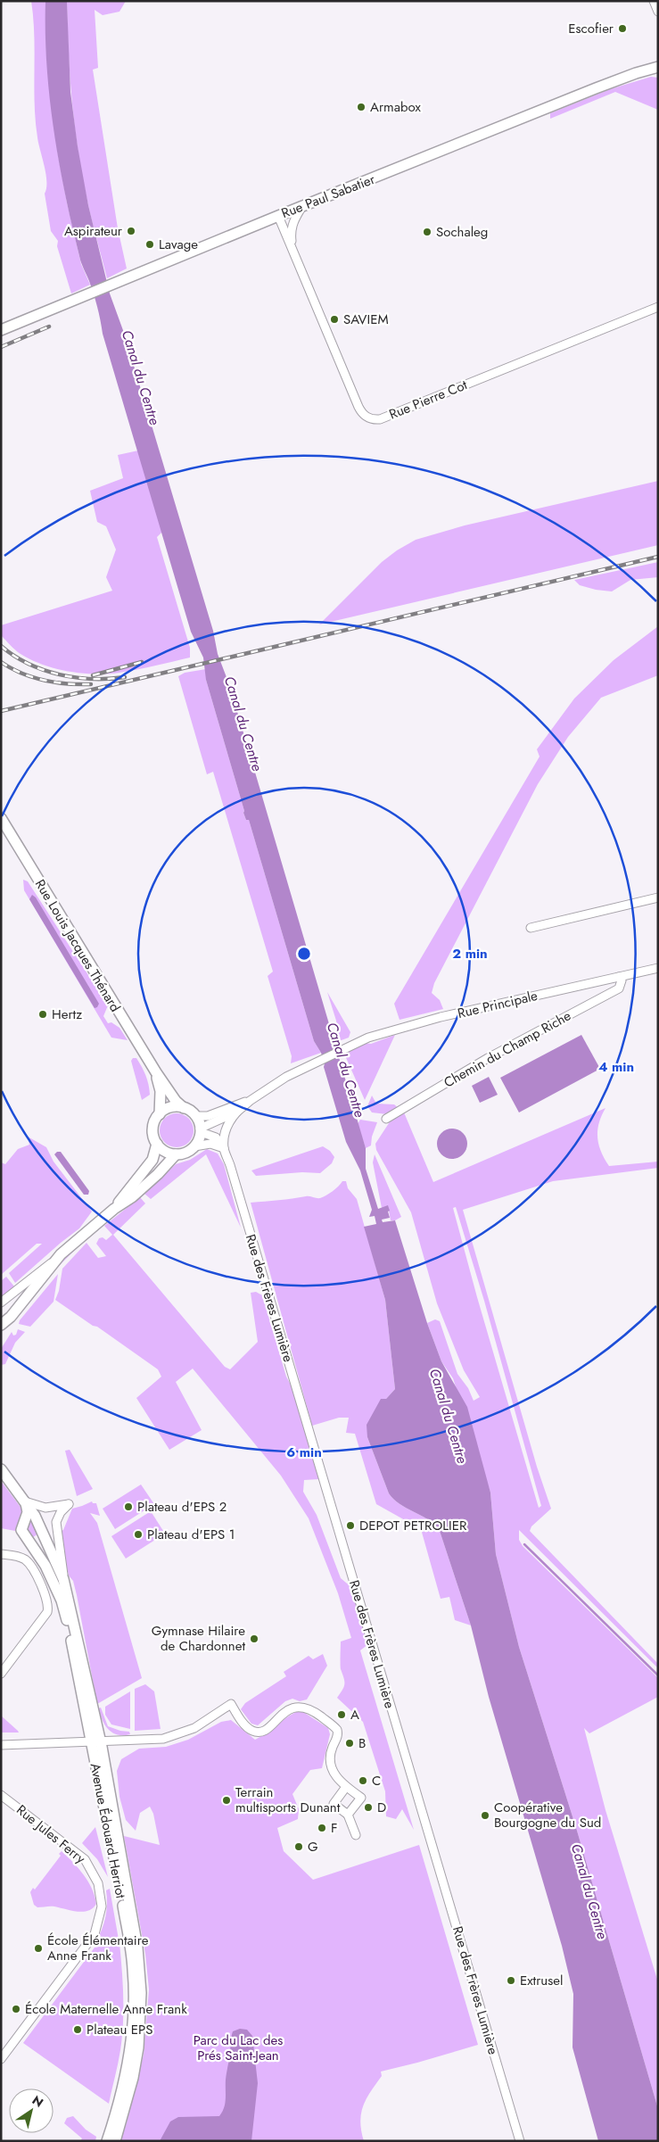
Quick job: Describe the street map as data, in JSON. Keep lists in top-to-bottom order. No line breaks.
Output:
{"streets":{"main road":["Rue Paul Sabatier","Rue Louis Jacques Thénard","Avenue Édouard Herriot"],"street":["Rue Pierre Cot","Rue Principale","Chemin du Champ Riche","Rue des Frères Lumière","Rue Jules Ferry"]},"crossings":[["Rue Paul Sabatier","Rue Pierre Cot"],["Rue Principale","Chemin du Champ Riche"]],"water":["Canal du Centre"],"parks":["Parc du Lac des Prés Saint-Jean"],"places":["Escofier","Armabox","Aspirateur","Sochaleg","Lavage","SAVIEM","Hertz","Plateau d'EPS 2","DEPOT PETROLIER","Plateau d'EPS 1","Gymnase Hilaire de Chardonnet","A","B","C","Terrain multisports Dunant","D","Coopérative Bourgogne du Sud","F","G","École Élémentaire Anne Frank","Extrusel","École Maternelle Anne Frank","Plateau EPS"],"north":"top right","rings":["2 min","4 min","6 min"]}
